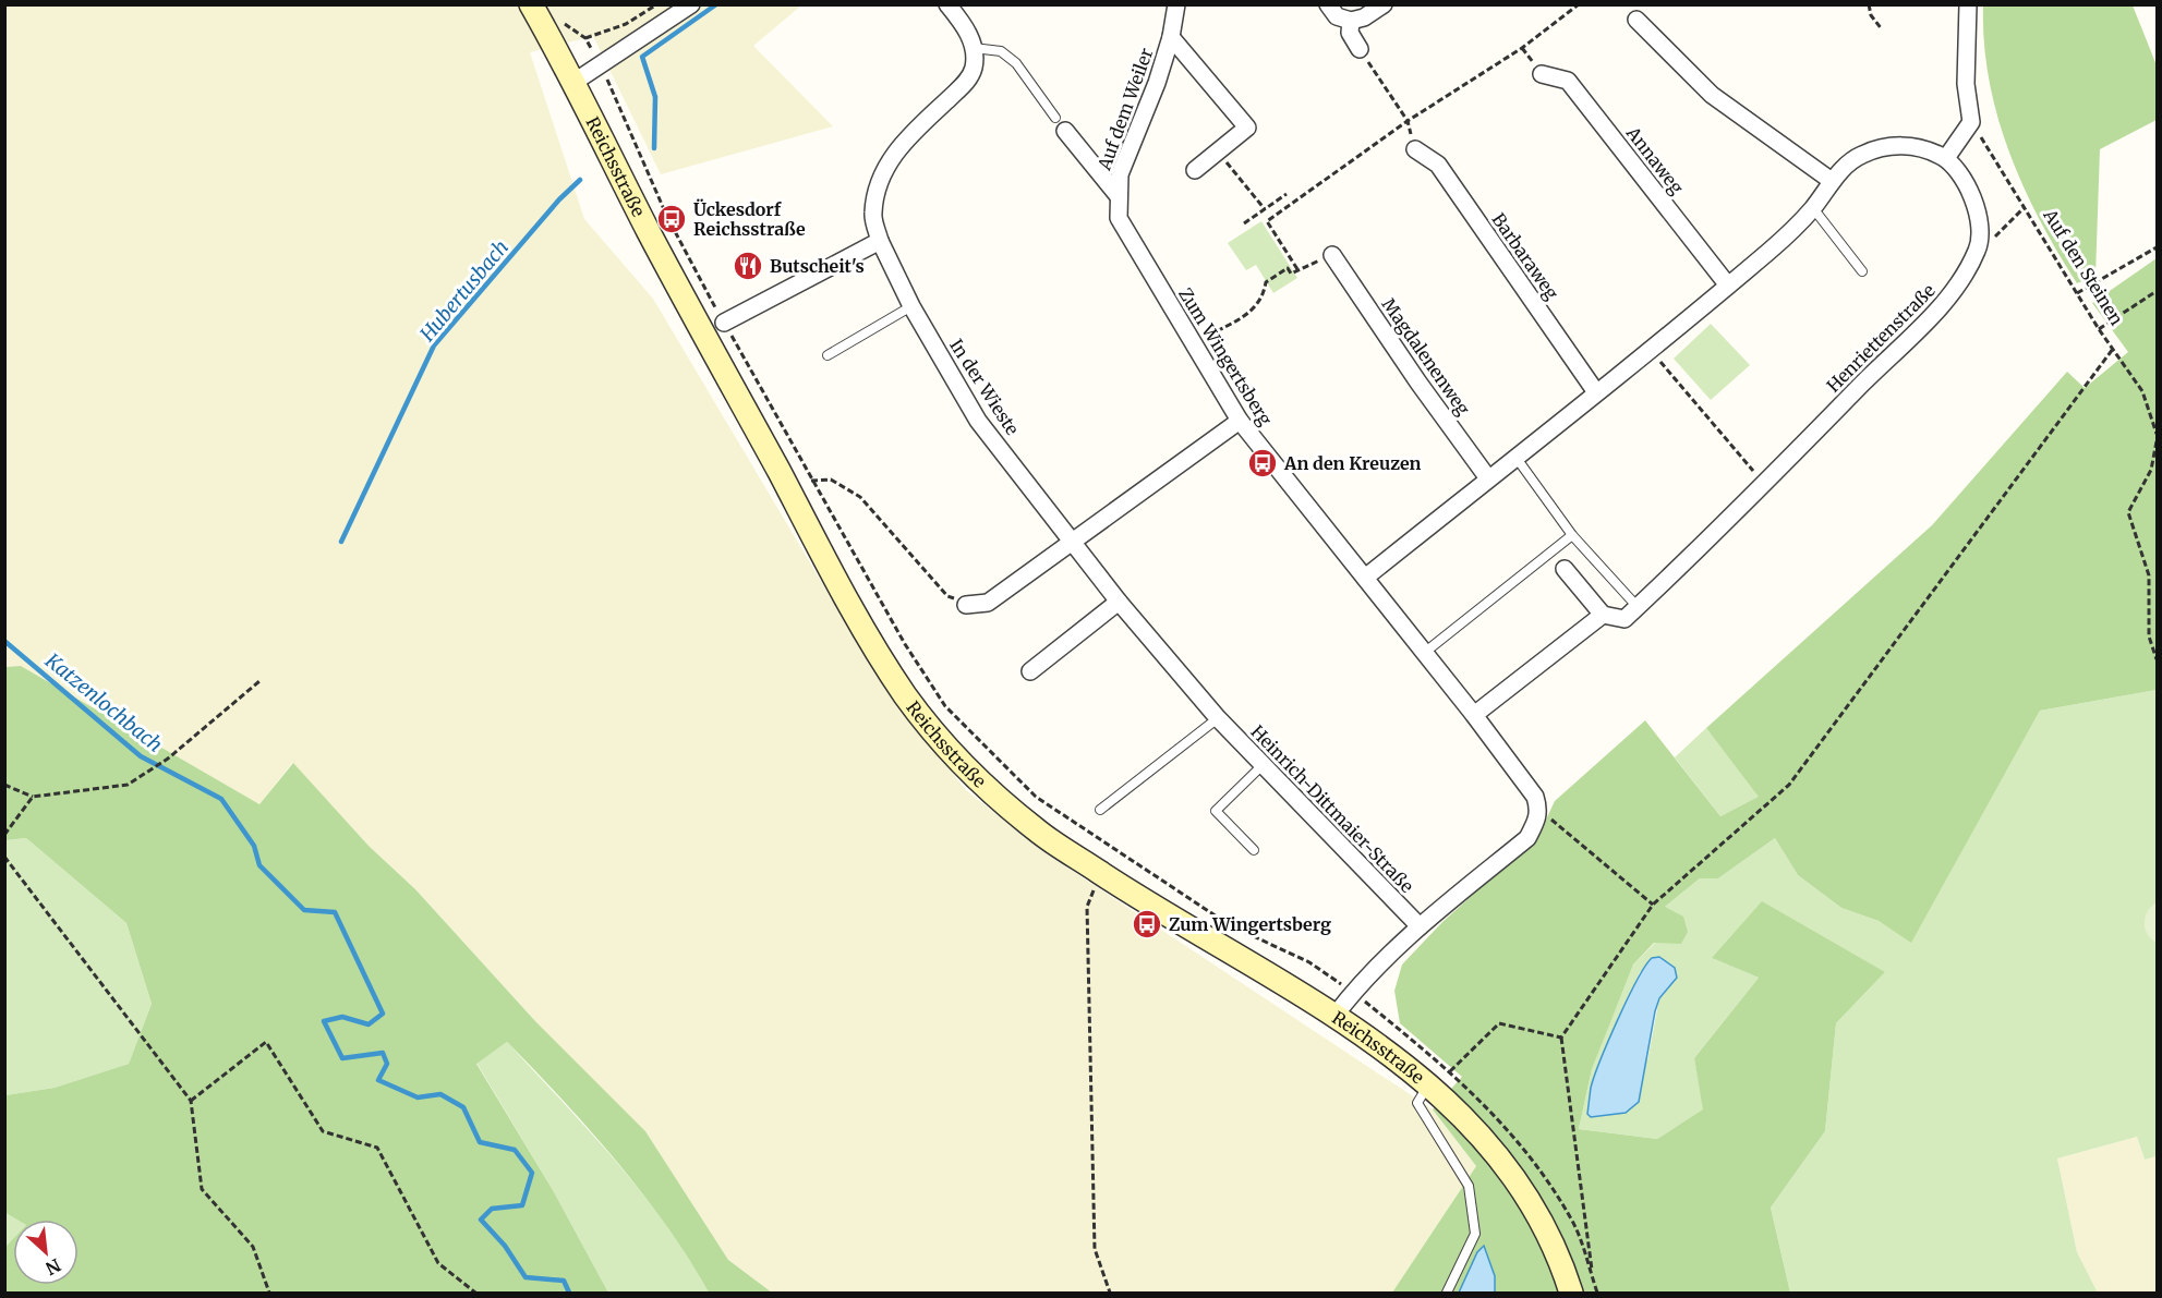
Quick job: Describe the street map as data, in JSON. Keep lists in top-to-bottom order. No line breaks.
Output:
{"streets":{"main road":["Reichsstraße"],"street":["Auf dem Weiler","Annaweg","Barbaraweg","Henriettenstraße","Zum Wingertsberg","Magdalenenweg","In der Wieste","Heinrich-Dittmaier-Straße"],"path":["Auf den Steinen"]},"crossings":[["Auf dem Weiler","Zum Wingertsberg"],["Zum Wingertsberg","In der Wieste"],["In der Wieste","Heinrich-Dittmaier-Straße"]],"water":["Hubertusbach","Katzenlochbach"],"places":{"bus stop":["Ückesdorf Reichsstraße","An den Kreuzen","Zum Wingertsberg"],"restaurant":["Butscheit's"]},"north":"bottom right"}
